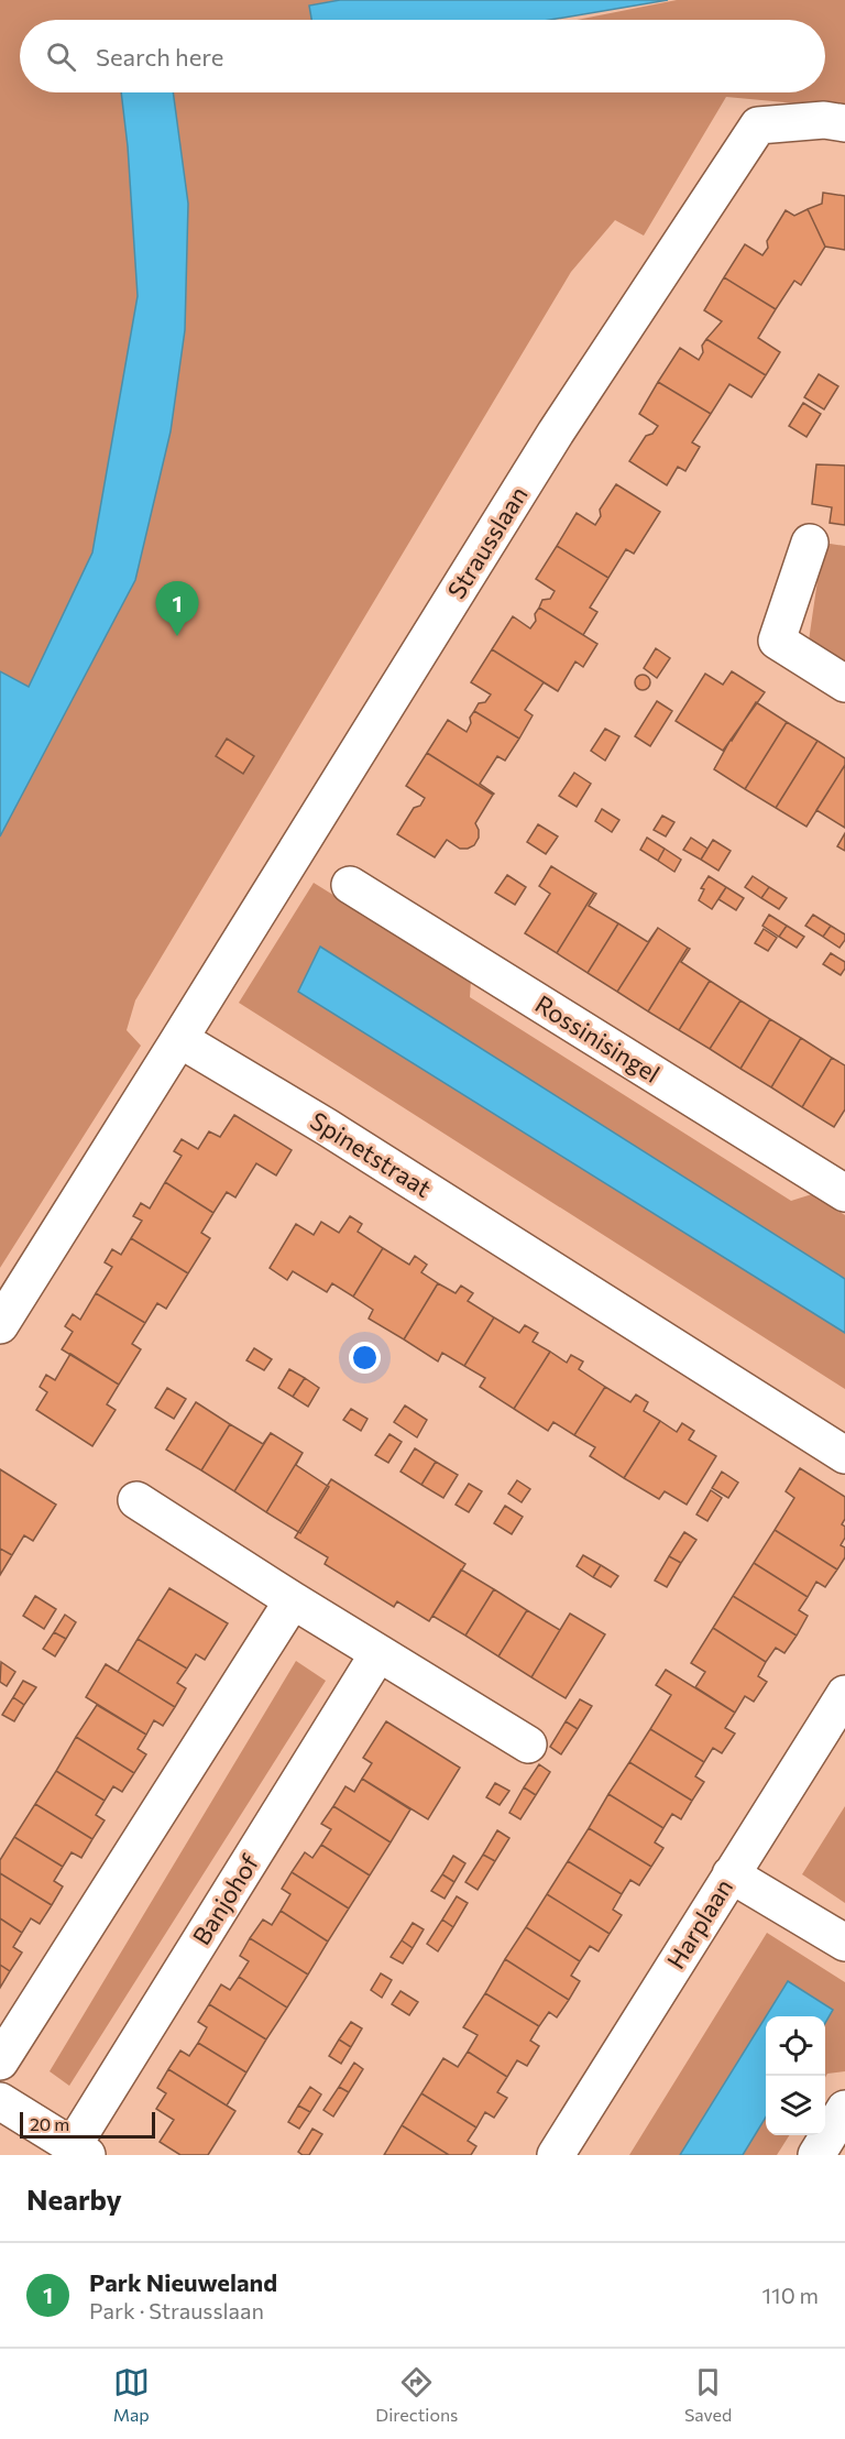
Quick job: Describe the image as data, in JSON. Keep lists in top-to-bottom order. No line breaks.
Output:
{"streets":{"street":["Strausslaan","Rossinisingel","Spinetstraat","Banjohof","Harplaan"]},"crossings":[["Strausslaan","Spinetstraat"]],"scale_bar":"20 m","page":{"search":"Search here","pins":"1","scale":"20 m","heading":"Nearby","list":[{"mark":"1","name":"Park Nieuweland","note":"Park · Strausslaan","value":"110 m"}],"nav":["Map","Directions","Saved"]}}
